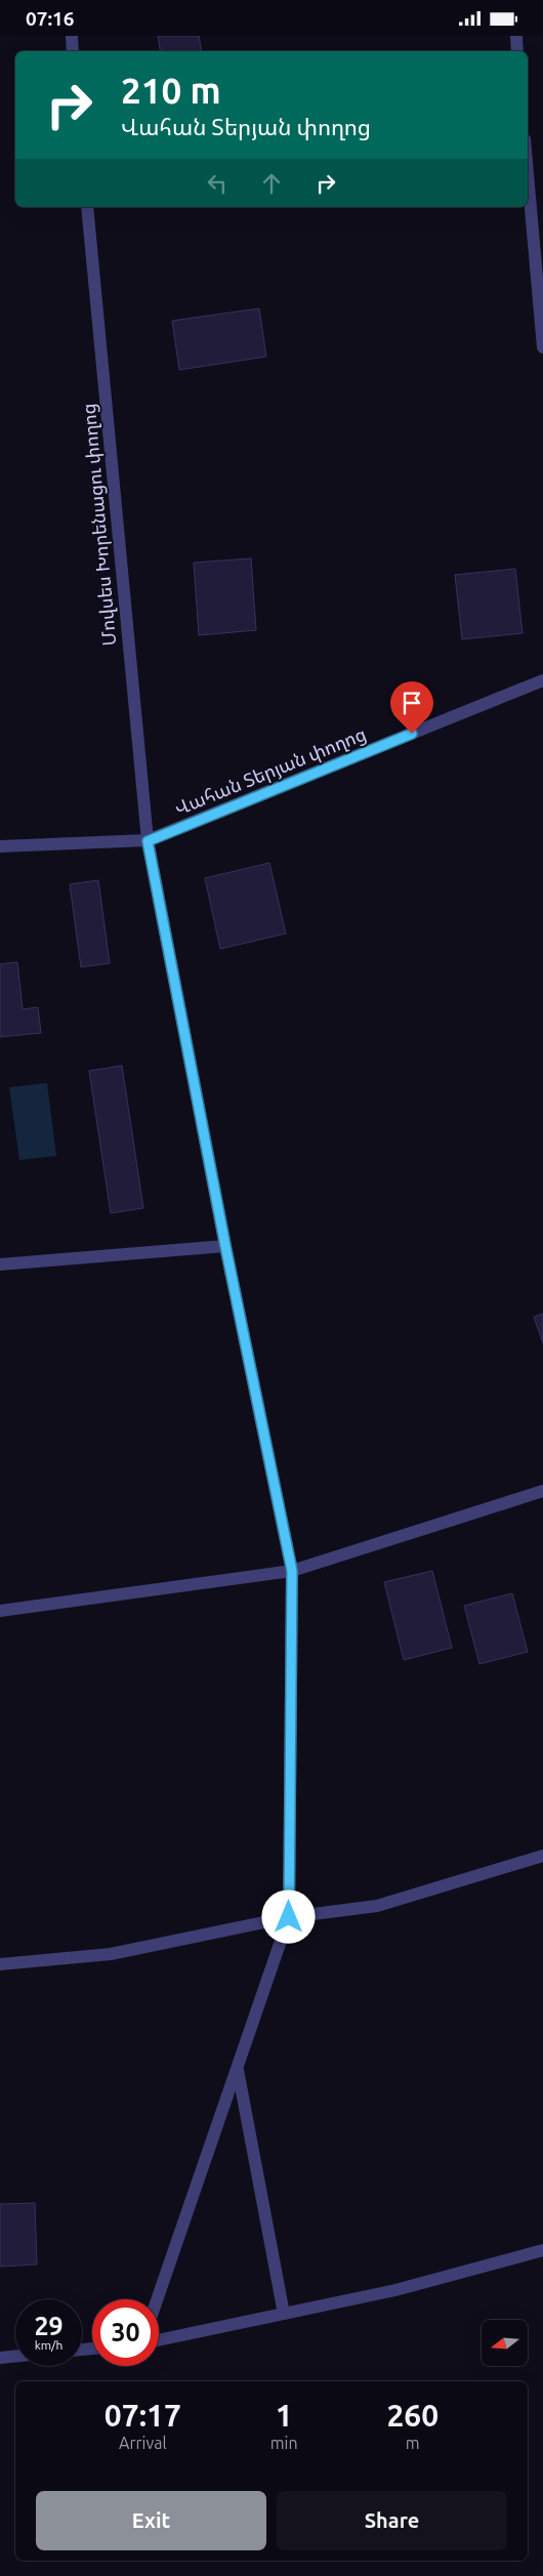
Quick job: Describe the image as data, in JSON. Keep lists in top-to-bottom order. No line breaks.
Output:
{"streets":{"street":["Մովսես Խորենացու փողոց","Վահան Տերյան փողոց"]},"crossings":[["Մովսես Խորենացու փողոց","Վահան Տերյան փողոց"]],"north":"left","page":{"status":"07:16","turn":["210 m","Վահան Տերյան փողոց"],"speed":"29 km/h","limit":"30","eta":["07:17","Arrival","1","min","260","m"],"buttons":["Exit","Share"]}}
